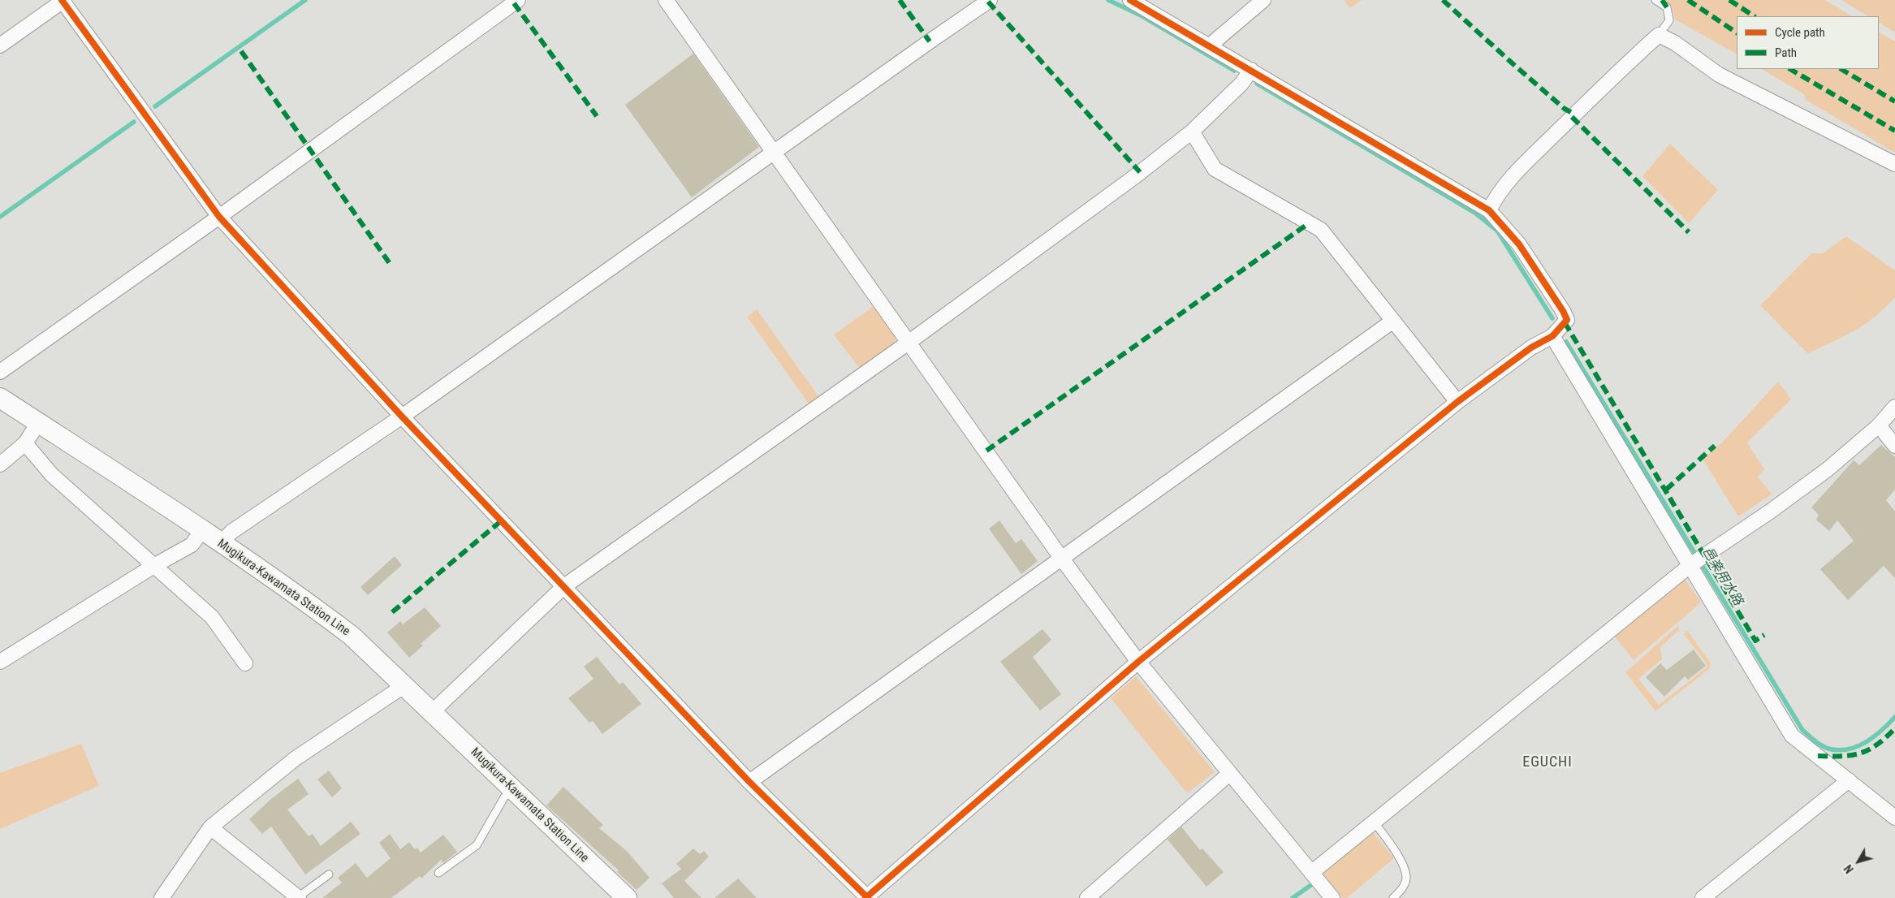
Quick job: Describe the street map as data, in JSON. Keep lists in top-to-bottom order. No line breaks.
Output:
{"streets":{"main road":["Mugikura-Kawamata Station Line"]},"districts":["EGUCHI"],"water":["邑楽用水路"],"legend":["Cycle path","Path"],"north":"bottom left"}
